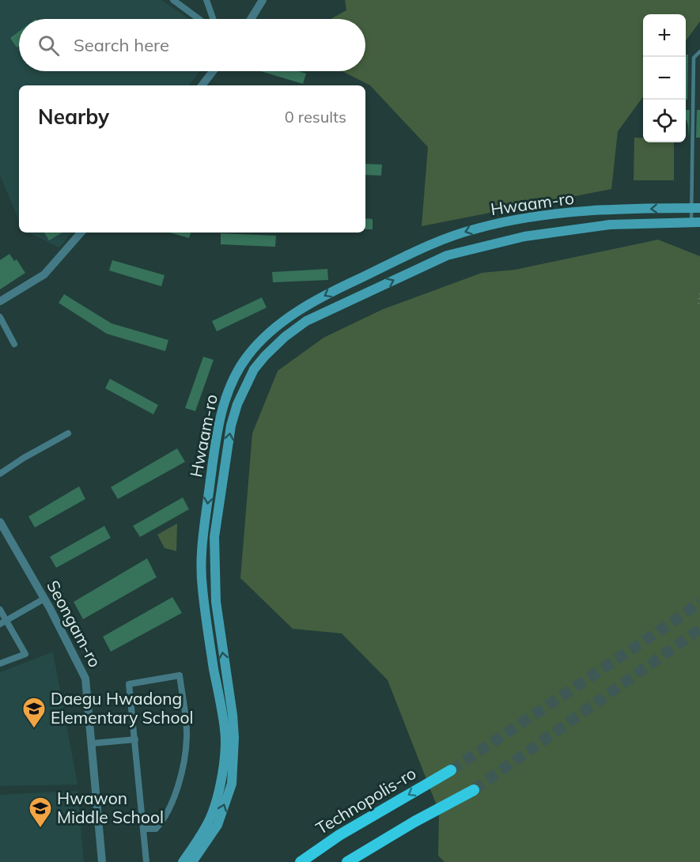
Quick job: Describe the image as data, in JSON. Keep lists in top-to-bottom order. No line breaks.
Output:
{"streets":{"highway":["Technopolis-ro"],"main road":["Hwaam-ro"],"street":["Seongam-ro"]},"places":{"school or university":["Daegu Hwadong Elementary School","Hwawon Middle School"]},"page":{"map_buttons":["+","−"],"search":"Search here","heading":["Nearby","0 results"]}}
